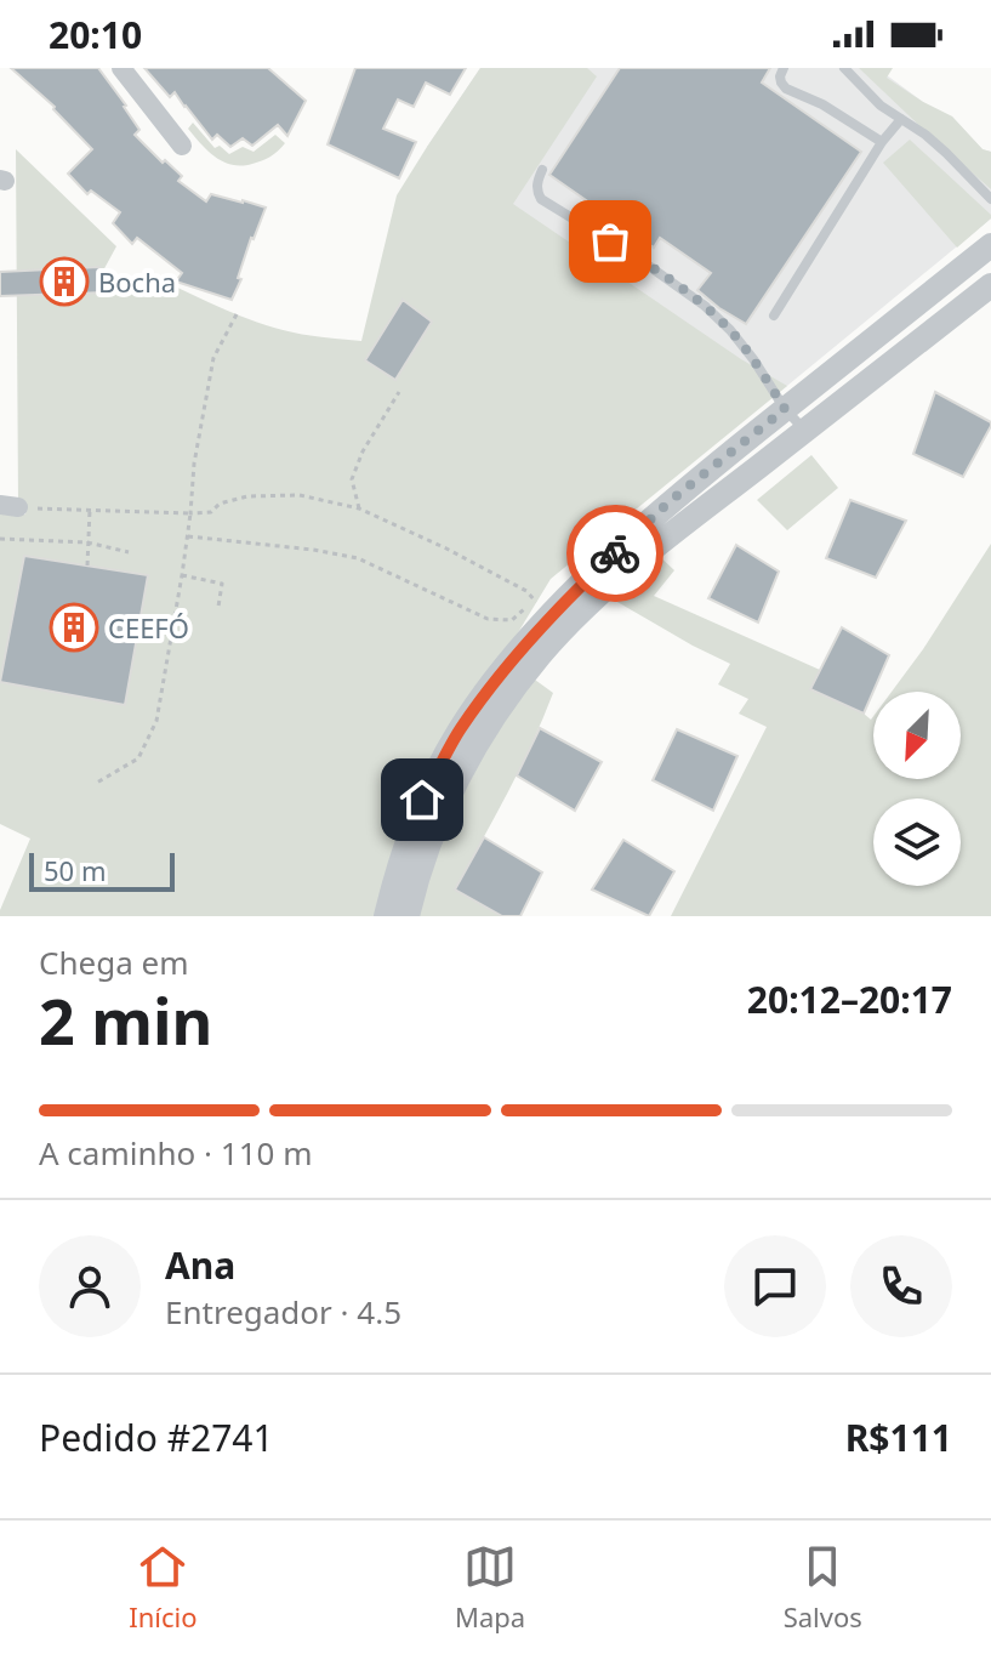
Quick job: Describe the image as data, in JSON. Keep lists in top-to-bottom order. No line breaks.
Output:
{"places":{"building":["Bocha","CEEFÓ"]},"scale_bar":"50 m","north":"bottom left","page":{"status":"20:10","scale":"50 m","heading":["2 min","Chega em","20:12–20:17"],"panel":["Ana","Entregador · 4.5","Pedido #2741","R$111"],"bar":"A caminho · 110 m","tabs":["Início","Mapa","Salvos"]}}
